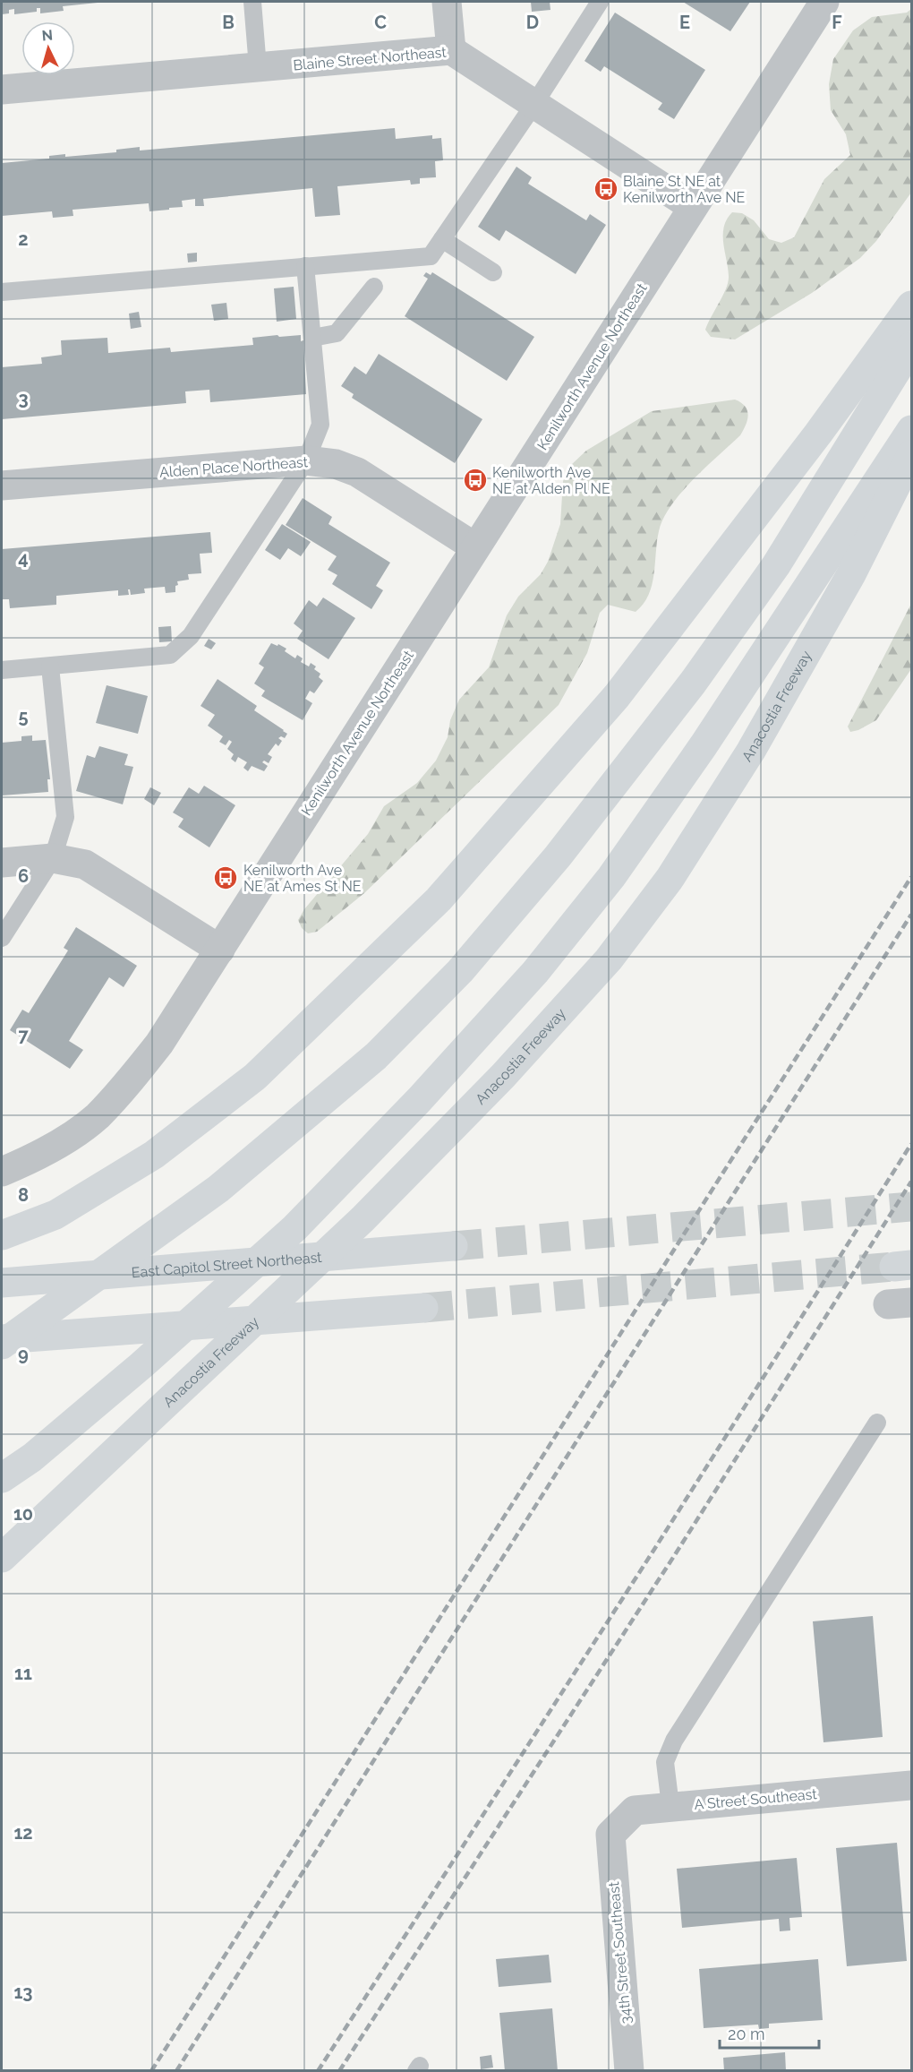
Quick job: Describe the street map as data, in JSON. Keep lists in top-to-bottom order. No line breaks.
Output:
{"streets":{"main road":["Anacostia Freeway","East Capitol Street Northeast"],"street":["Blaine Street Northeast","Kenilworth Avenue Northeast","Alden Place Northeast","A Street Southeast","34th Street Southeast"]},"crossings":[["Blaine Street Northeast","Kenilworth Avenue Northeast"],["Kenilworth Avenue Northeast","Alden Place Northeast"],["A Street Southeast","34th Street Southeast"]],"places":{"bus stop":["Blaine St NE at Kenilworth Ave NE","Kenilworth Ave NE at Alden Pl NE","Kenilworth Ave NE at Ames St NE"]},"scale_bar":"20 m","north":"top","grid":{"columns":["B","C","D","E","F"],"rows":["2","3","4","5","6","7","8","9","10","11","12","13"]}}
